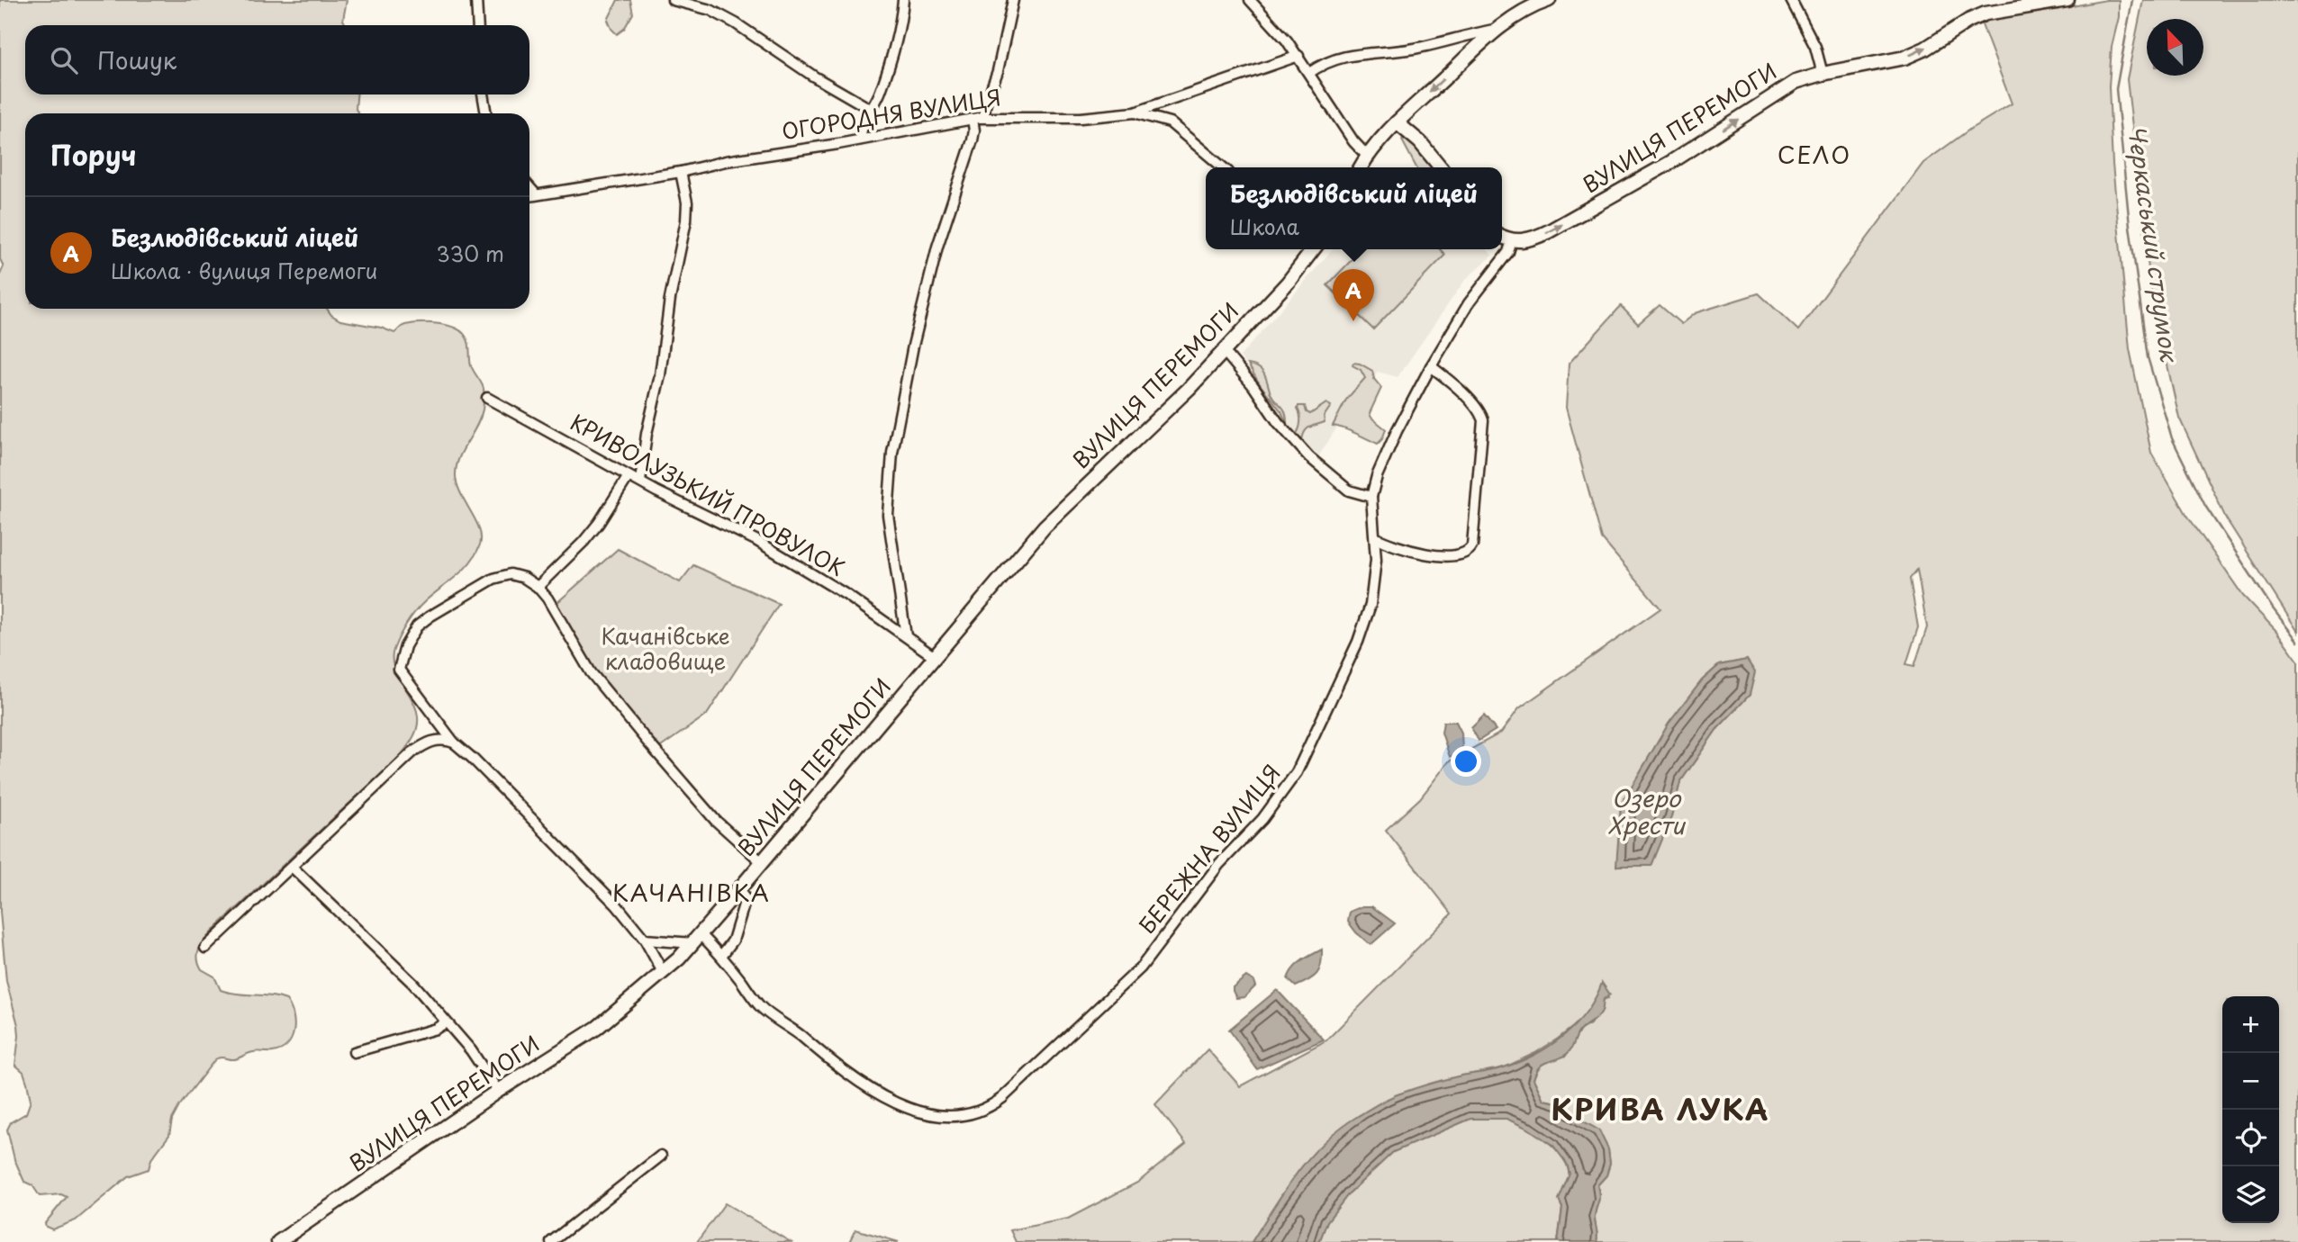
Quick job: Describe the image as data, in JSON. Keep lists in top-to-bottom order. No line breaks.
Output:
{"streets":{"street":["ОГОРОДНЯ ВУЛИЦЯ","ВУЛИЦЯ ПЕРЕМОГИ","КРИВОЛУЗЬКИЙ ПРОВУЛОК","БЕРЕЖНА ВУЛИЦЯ"]},"crossings":[["ВУЛИЦЯ ПЕРЕМОГИ","КРИВОЛУЗЬКИЙ ПРОВУЛОК"],["ВУЛИЦЯ ПЕРЕМОГИ","БЕРЕЖНА ВУЛИЦЯ"]],"districts":["СЕЛО","КАЧАНІВКА","КРИВА ЛУКА"],"water":["Черкаський струмок","Озеро Хрести"],"parks":["Качанівське кладовище"],"north":"top left","page":{"search":"Пошук","heading":"Поруч","popup":["Безлюдівський ліцей","Школа"],"list":[{"mark":"A","name":"Безлюдівський ліцей","note":"Школа · вулиця Перемоги","value":"330 m"}],"pins":"A","map_buttons":["+","−"]}}
